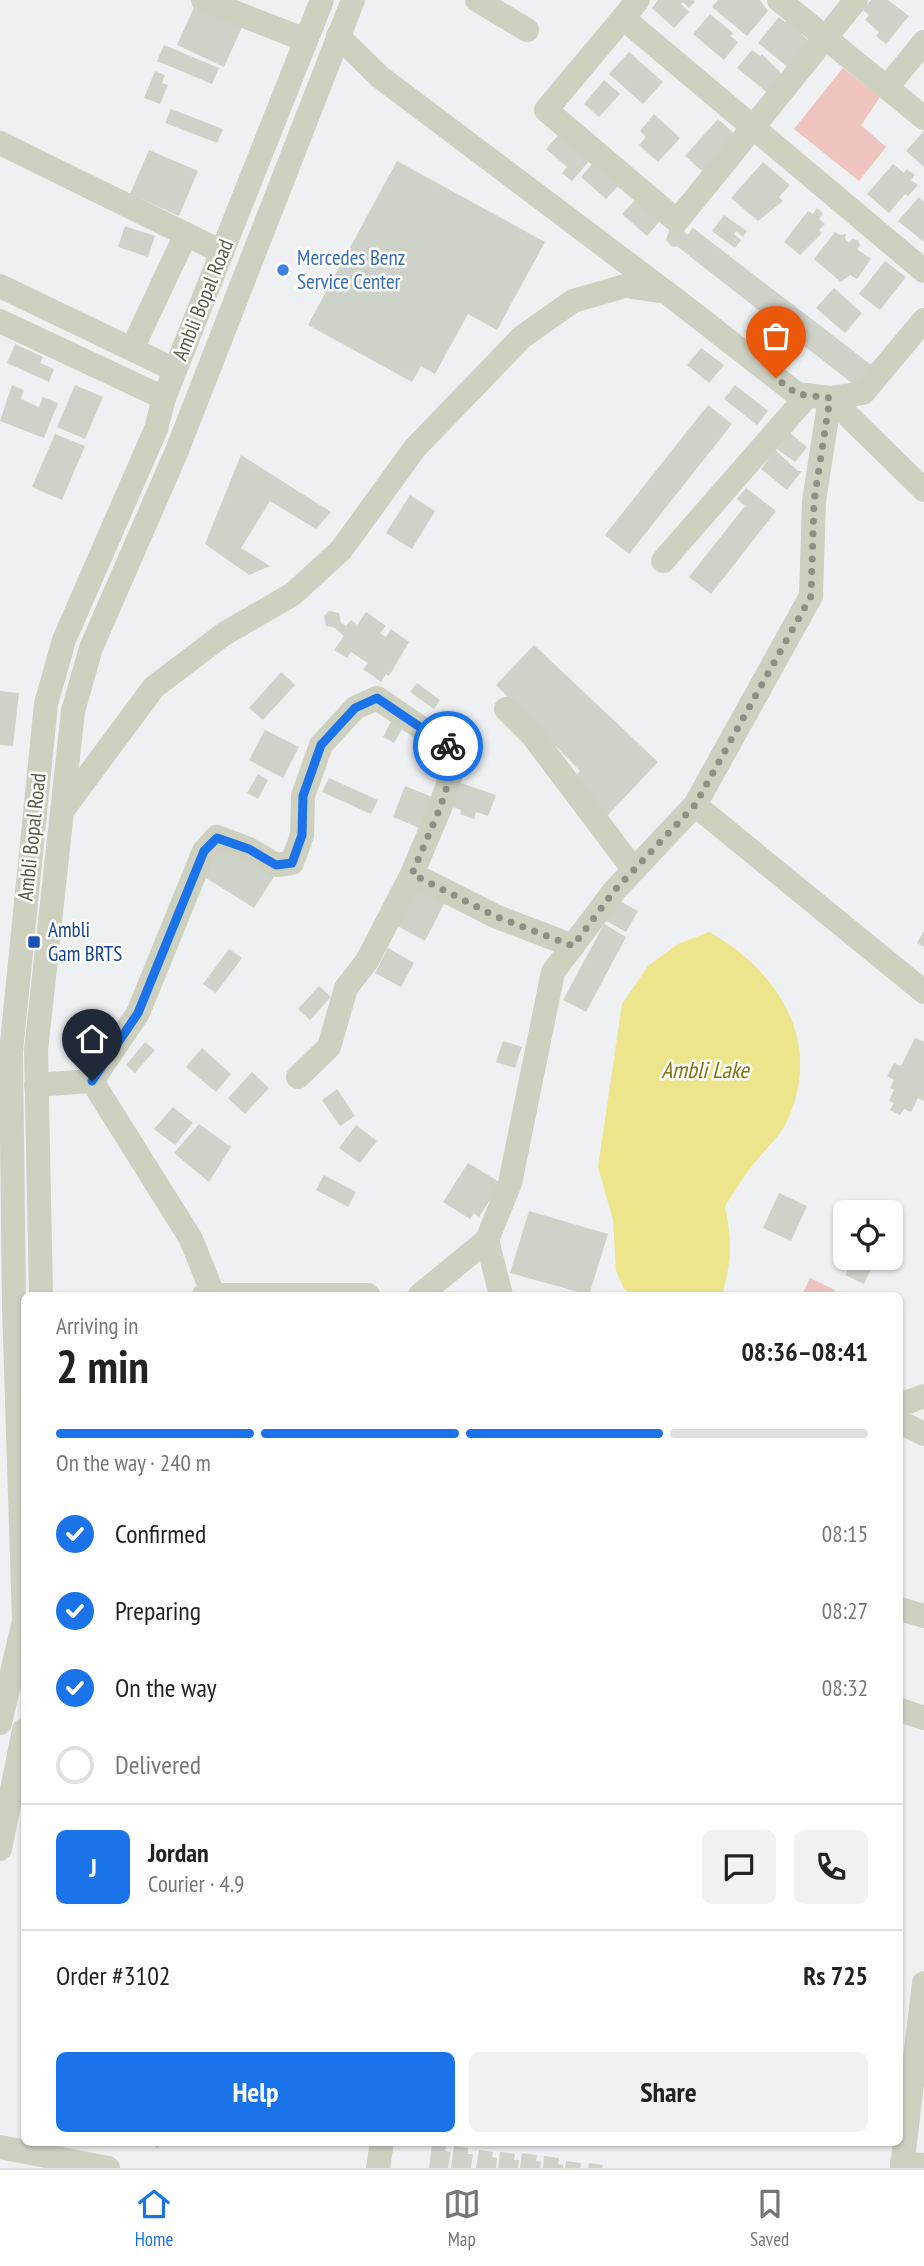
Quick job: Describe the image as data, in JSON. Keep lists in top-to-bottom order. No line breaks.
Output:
{"streets":{"street":["Ambli Bopal Road"]},"water":["Ambli Lake"],"places":{"other":["Mercedes Benz Service Center"],"transit":["Ambli Gam BRTS"]},"page":{"heading":["2 min","Arriving in","08:36–08:41"],"panel":["Jordan","Courier · 4.9","Order #3102","Rs 725"],"bar":"On the way · 240 m","list":[["Confirmed","08:15"],["Preparing","08:27"],["On the way","08:32"],"Delivered"],"round":"J","buttons":["Help","Share"],"tabs":["Home","Map","Saved"]}}
